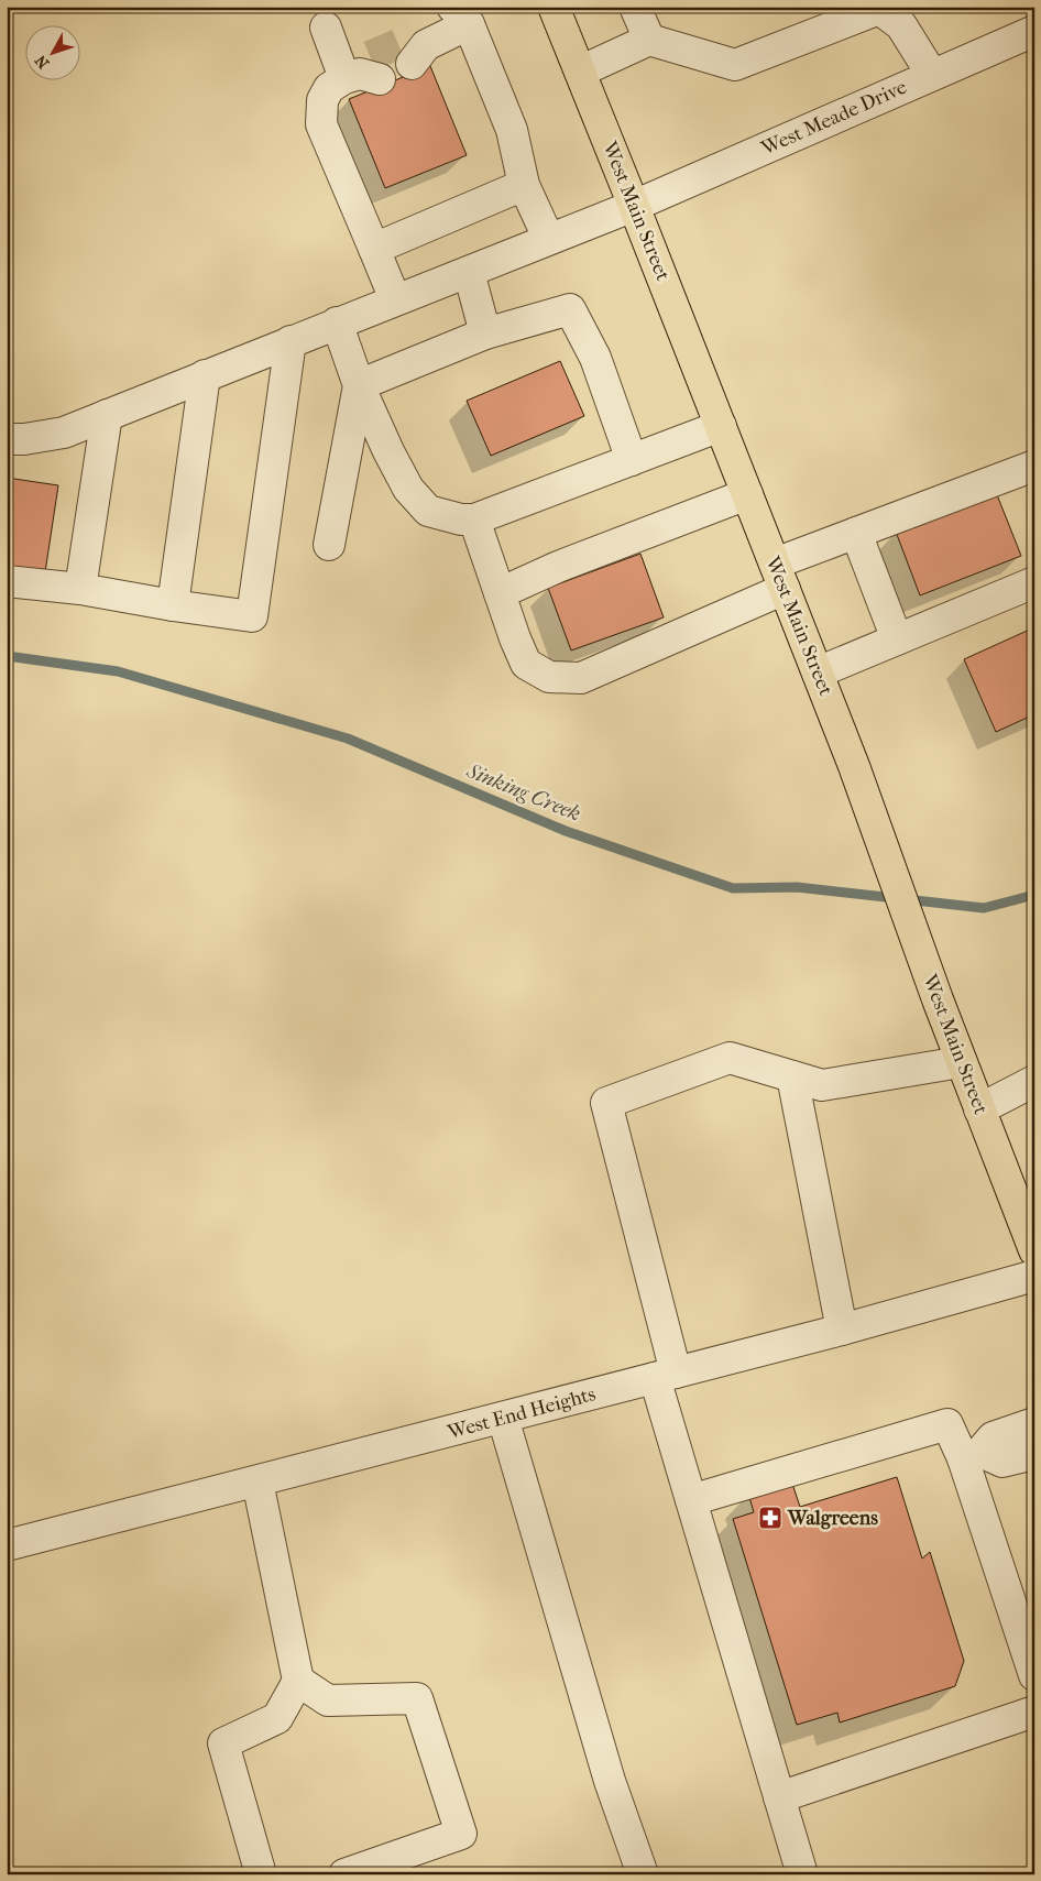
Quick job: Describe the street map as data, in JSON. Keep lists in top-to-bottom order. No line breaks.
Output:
{"streets":{"main road":["West Main Street"],"street":["West Meade Drive","West End Heights"]},"crossings":[["West Meade Drive","West Main Street"]],"water":["Sinking Creek"],"places":{"pharmacy":["Walgreens"]},"north":"bottom left"}
